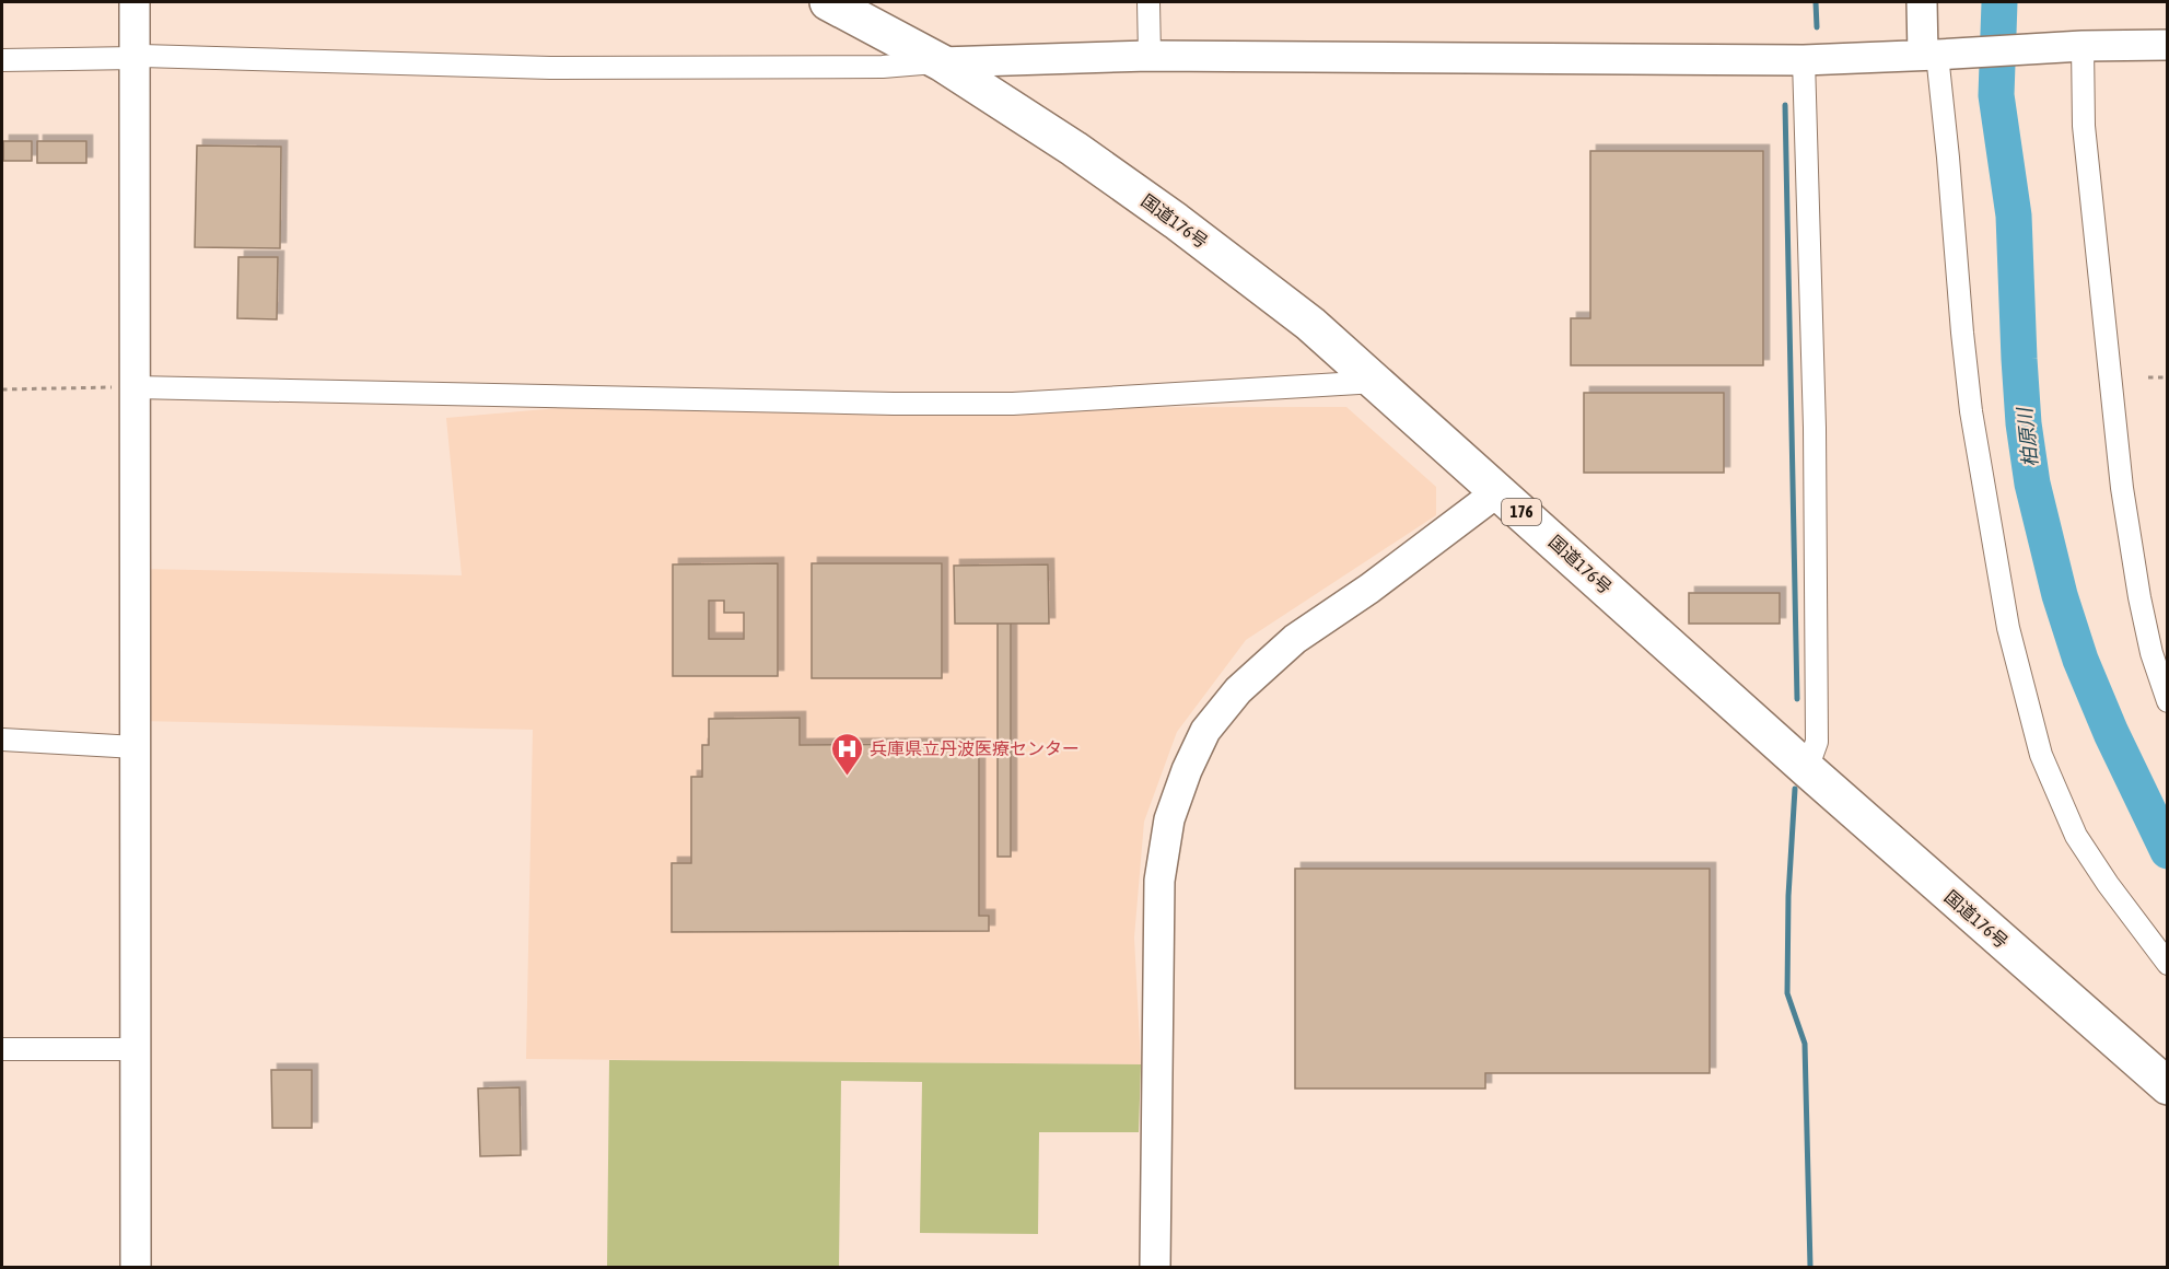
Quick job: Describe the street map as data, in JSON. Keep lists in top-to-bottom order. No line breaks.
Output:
{"streets":{"highway":["国道176号","176"]},"water":["柏原川"],"places":{"hospital":["兵庫県立丹波医療センター"]}}
